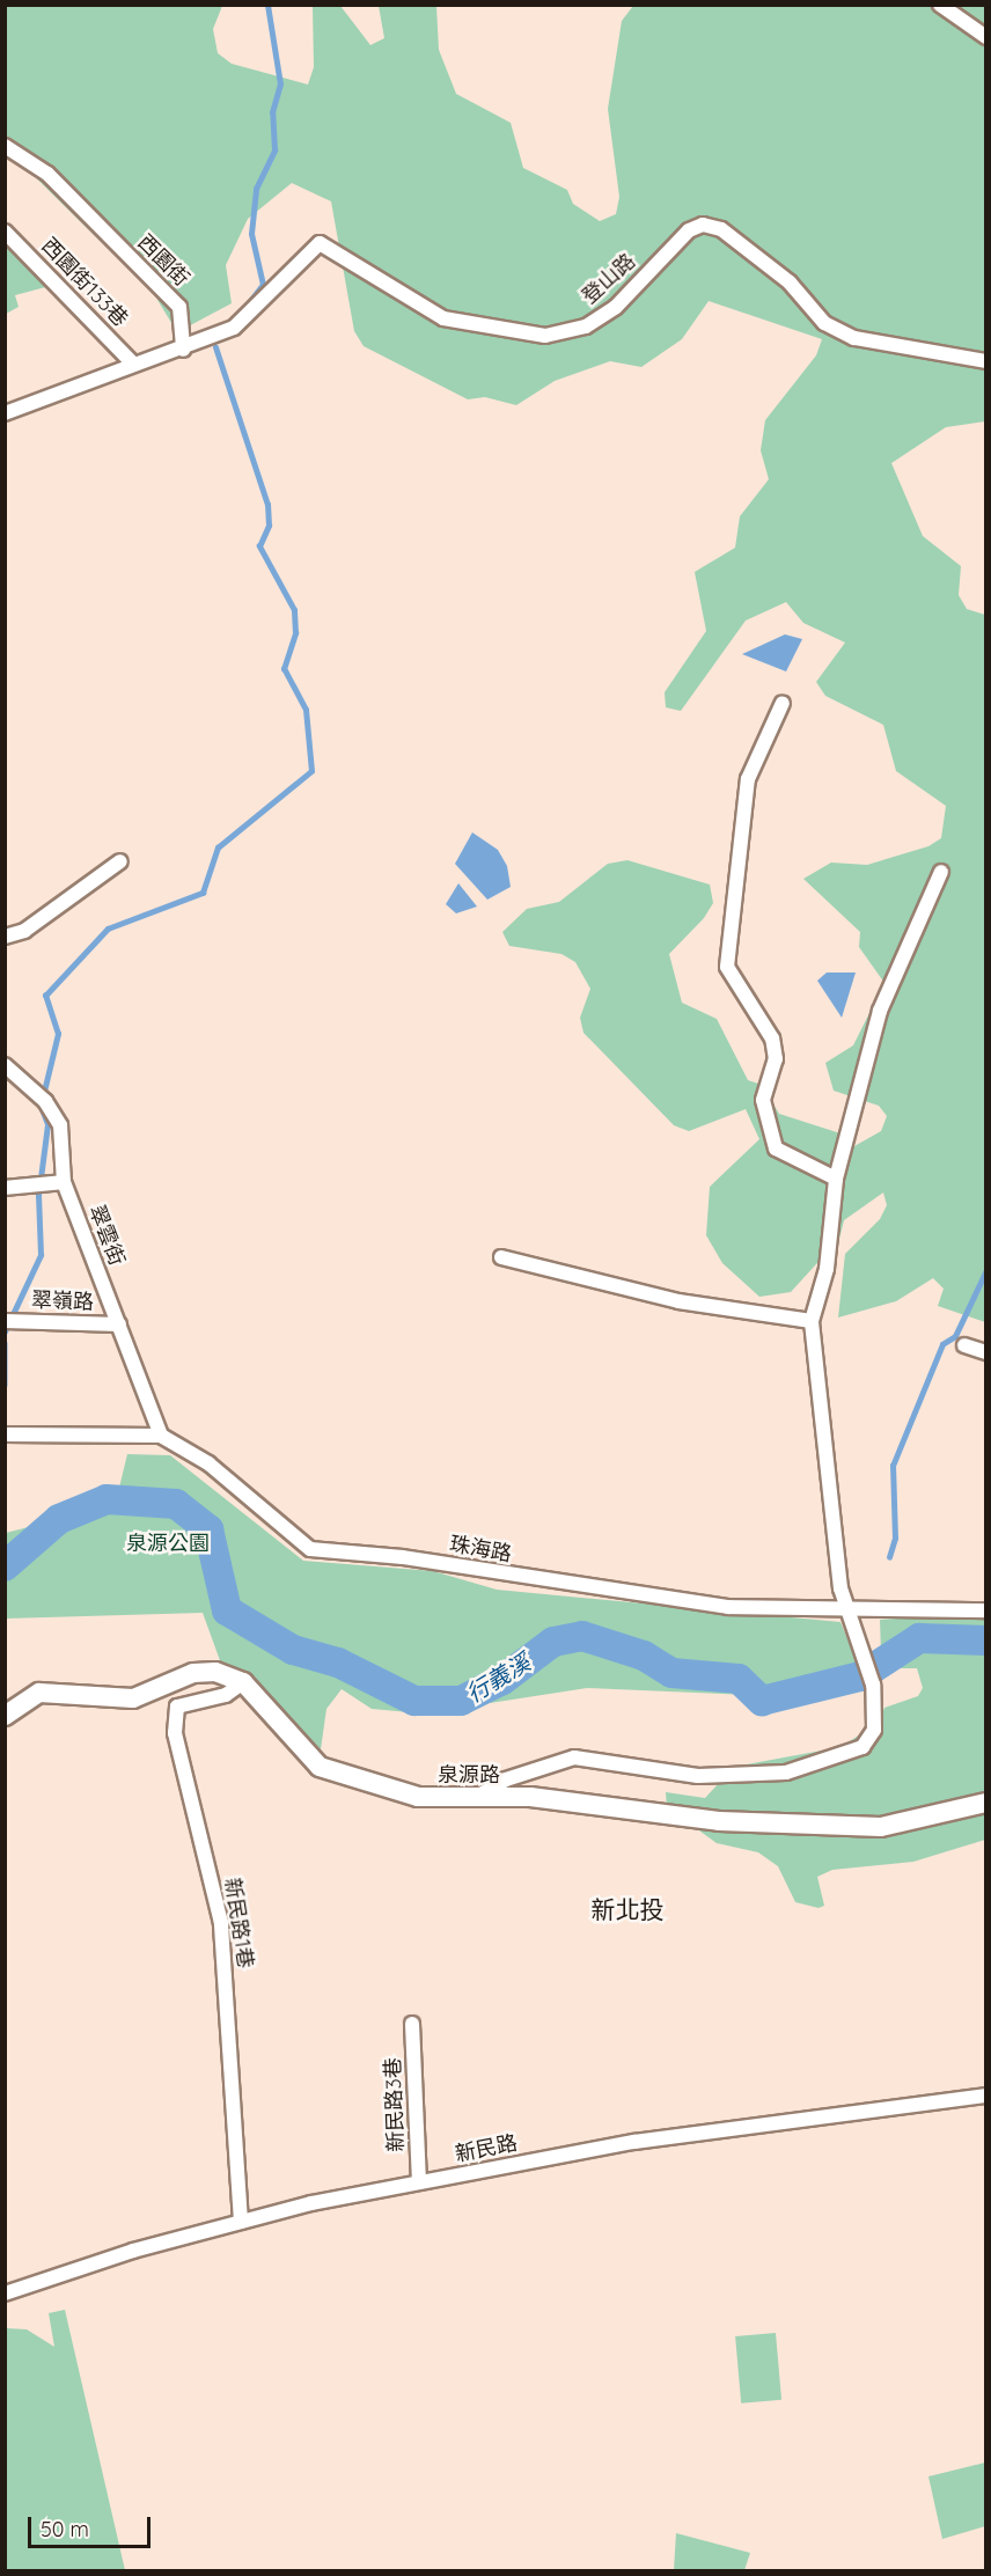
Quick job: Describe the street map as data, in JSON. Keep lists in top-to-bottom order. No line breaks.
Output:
{"streets":{"street":["西園街","登山路","西園街133巷","翠雲街","翠嶺路","珠海路","泉源路","新民路1巷","新民路3巷","新民路"]},"crossings":[["西園街","登山路"],["翠雲街","翠嶺路"],["翠雲街","珠海路"],["泉源路","新民路1巷"],["新民路1巷","新民路"],["新民路3巷","新民路"]],"districts":["新北投"],"water":["行義溪"],"parks":["泉源公園"],"scale_bar":"50 m"}
